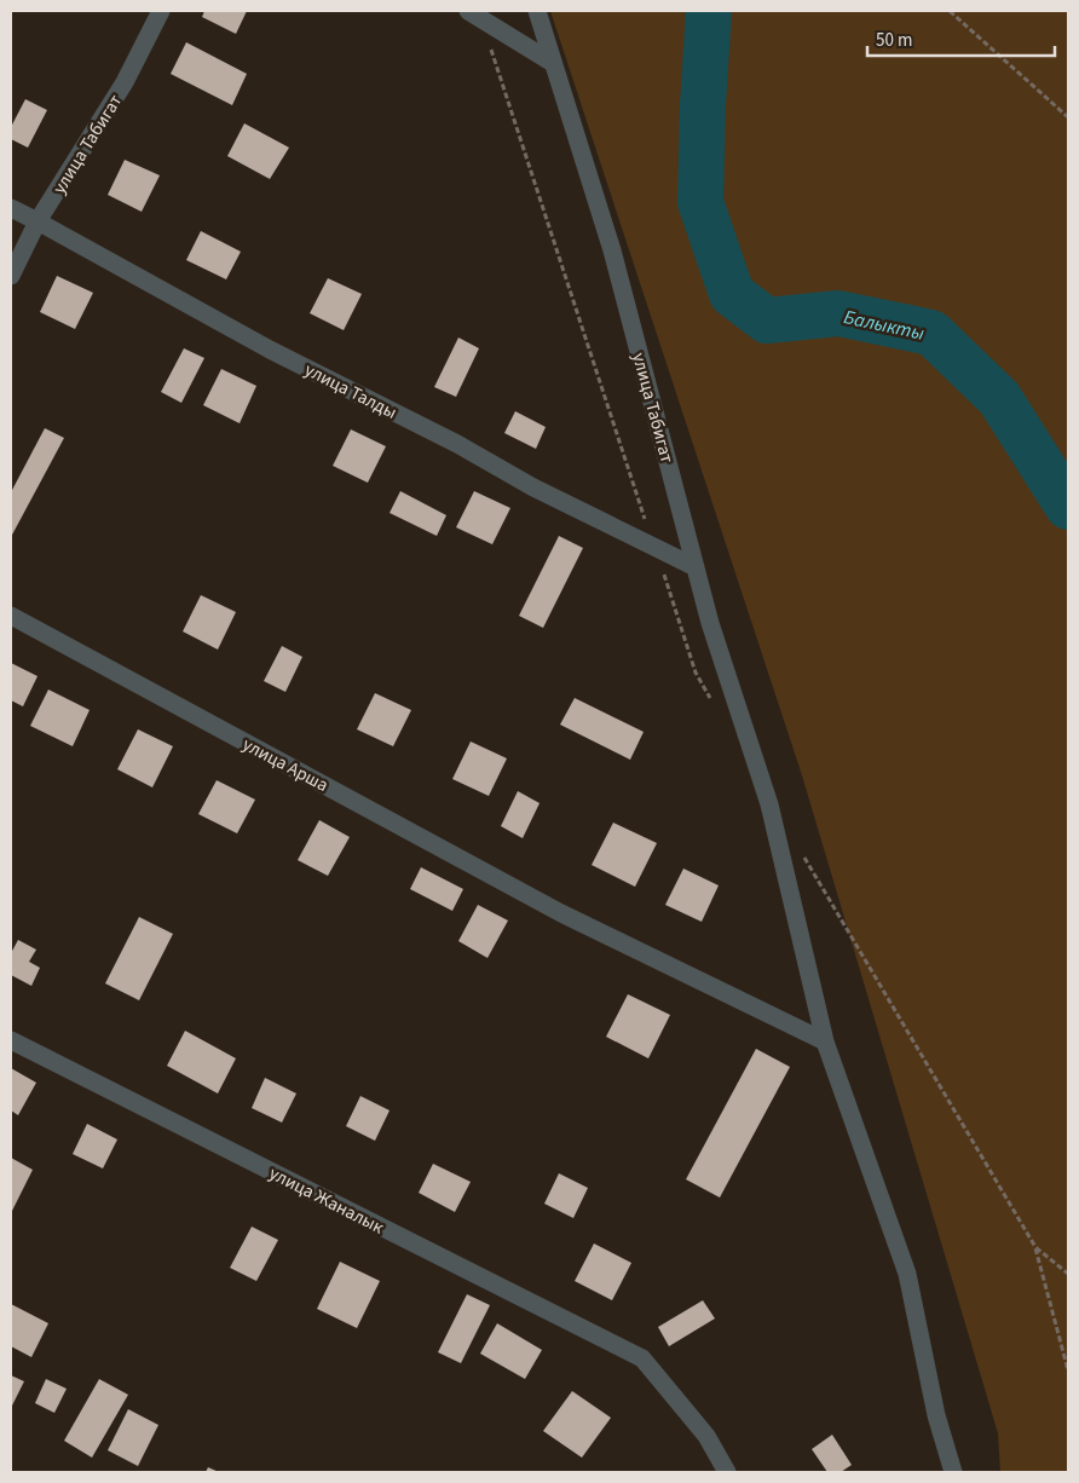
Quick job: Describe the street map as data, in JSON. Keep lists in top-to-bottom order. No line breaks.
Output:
{"streets":{"street":["улица Табигат","улица Талды","улица Арша","улица Жаналык"]},"crossings":[["улица Табигат","улица Талды"],["улица Табигат","улица Арша"]],"water":["Балыкты"],"scale_bar":"50 m"}
